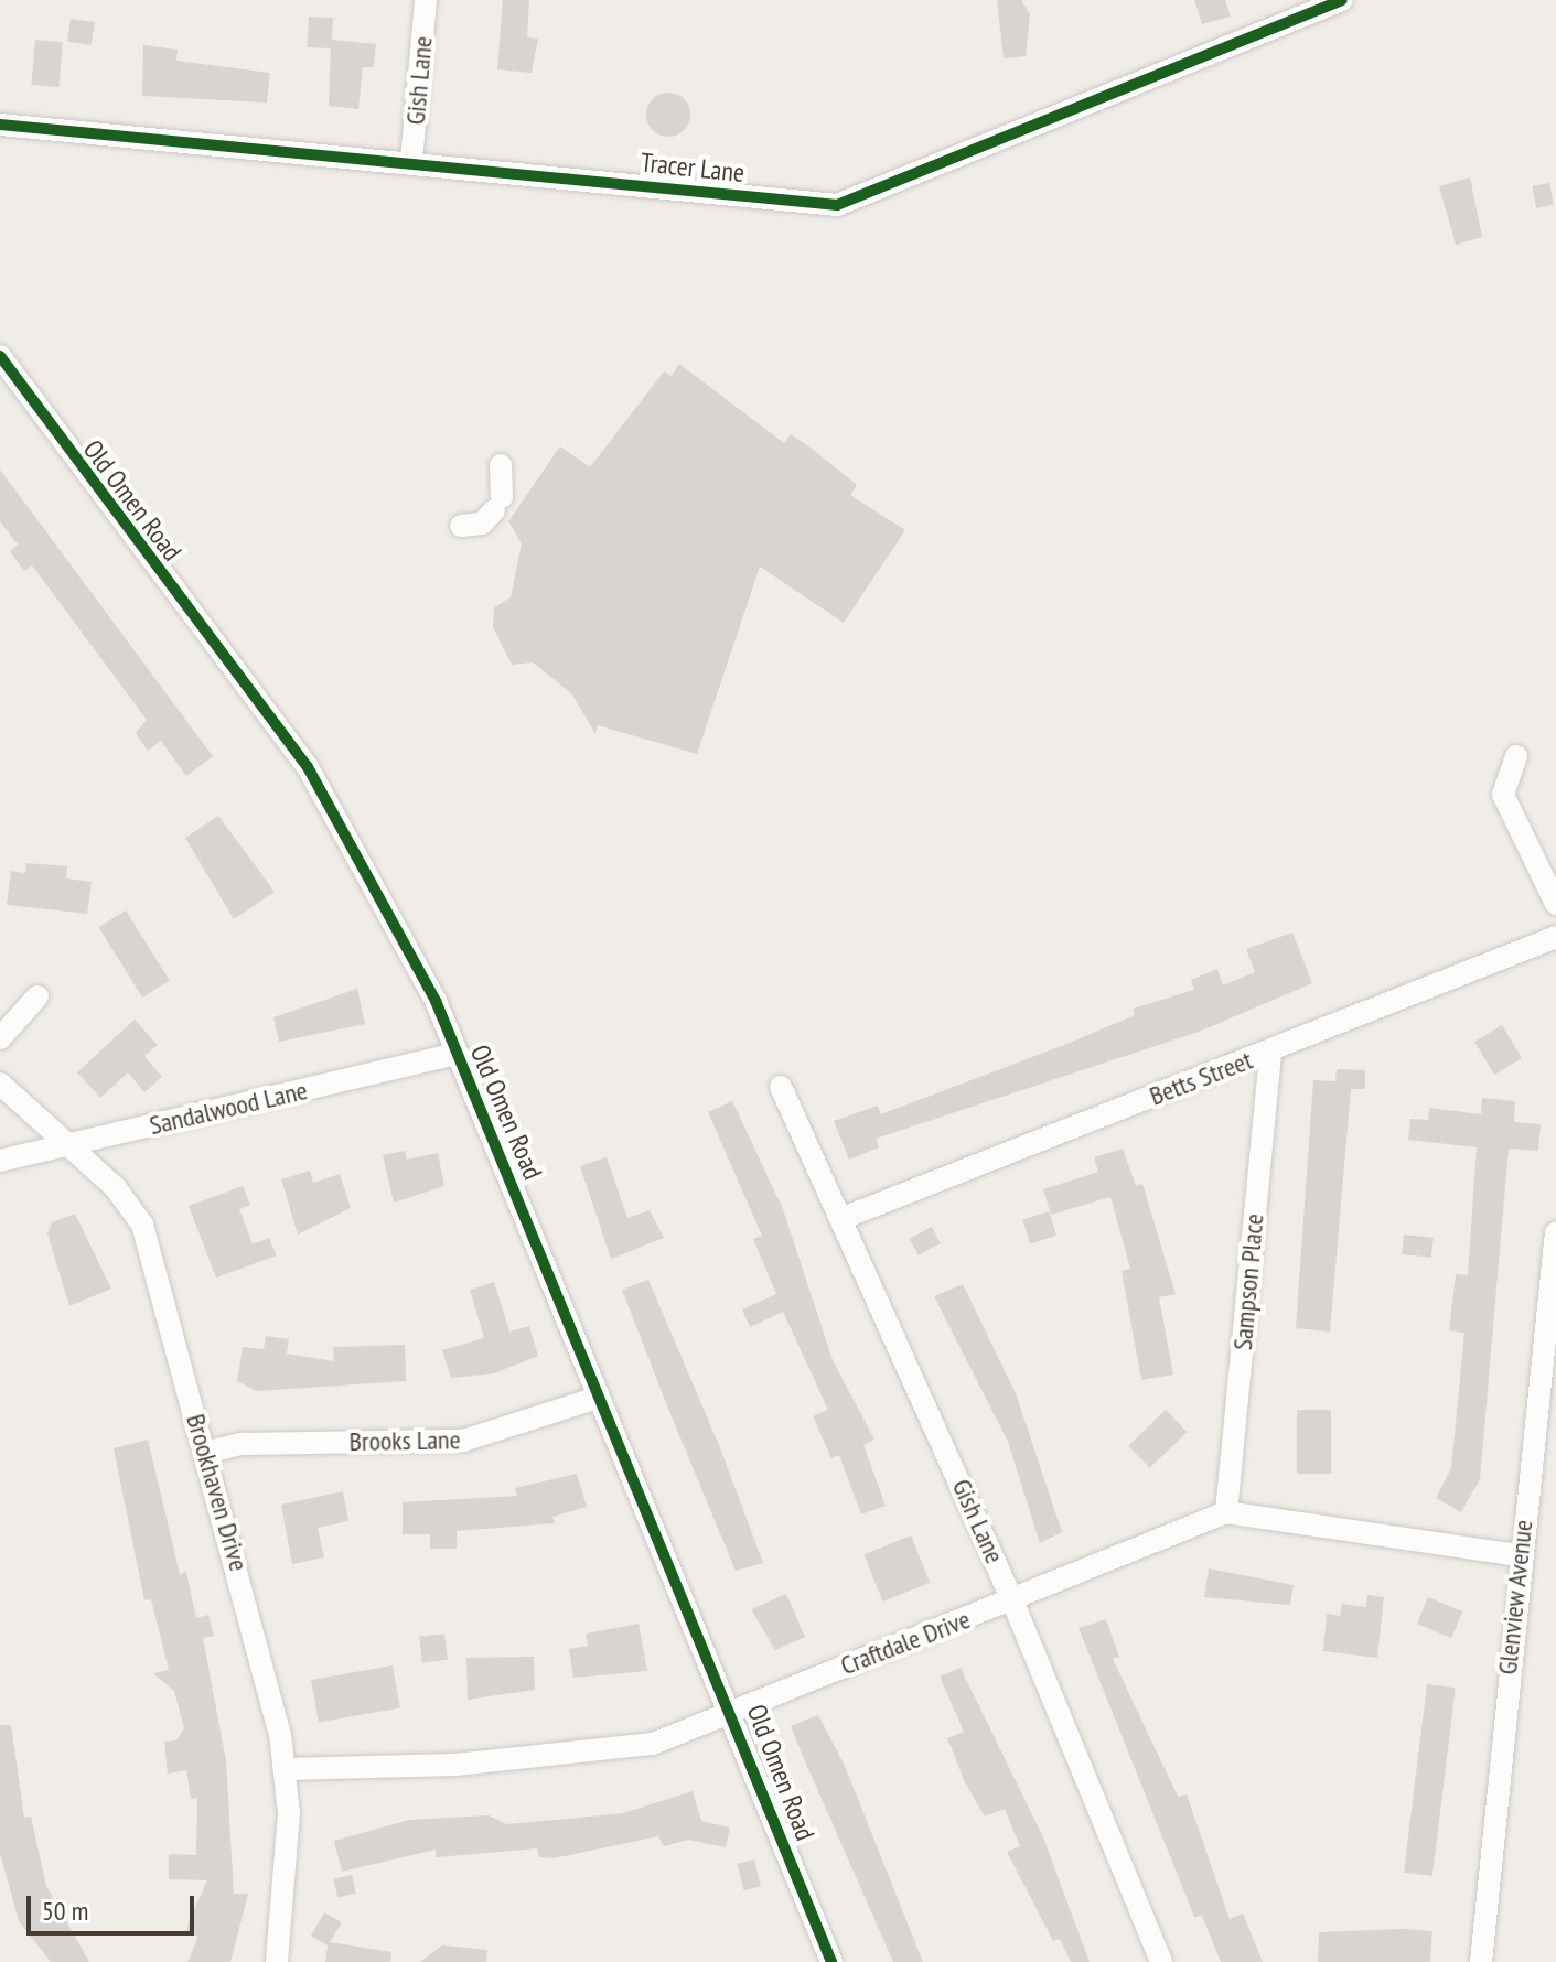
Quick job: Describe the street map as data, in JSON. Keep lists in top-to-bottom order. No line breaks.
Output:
{"streets":{"street":["Gish Lane","Tracer Lane","Old Omen Road","Betts Street","Sandalwood Lane","Sampson Place","Brooks Lane","Brookhaven Drive","Glenview Avenue","Craftdale Drive"]},"crossings":[["Gish Lane","Tracer Lane"],["Gish Lane","Betts Street"],["Gish Lane","Craftdale Drive"],["Old Omen Road","Sandalwood Lane"],["Old Omen Road","Brooks Lane"],["Old Omen Road","Craftdale Drive"],["Betts Street","Sampson Place"],["Sandalwood Lane","Brookhaven Drive"],["Sampson Place","Craftdale Drive"],["Brooks Lane","Brookhaven Drive"],["Brookhaven Drive","Craftdale Drive"]],"scale_bar":"50 m"}
